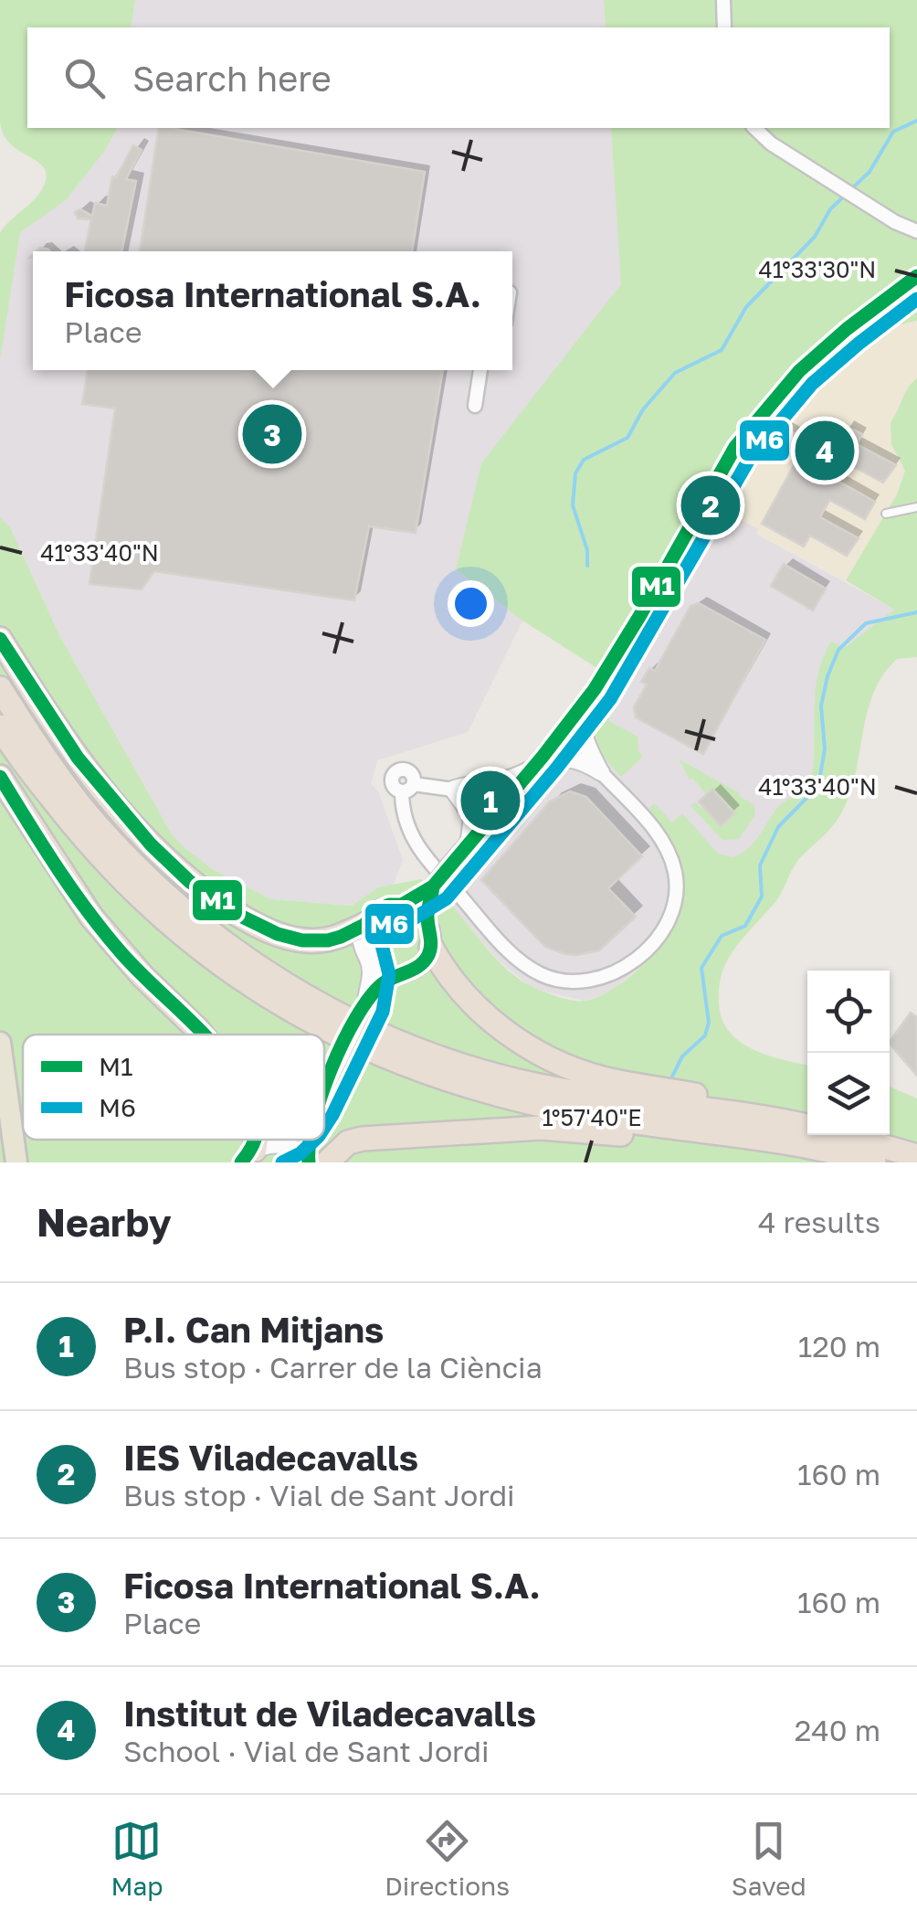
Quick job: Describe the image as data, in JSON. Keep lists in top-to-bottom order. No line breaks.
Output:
{"lines":["transit line M1","transit line M6"],"legend":["M1","M6"],"page":{"search":"Search here","popup":["Ficosa International S.A.","Place"],"pins":["3","4","2","1"],"heading":["Nearby","4 results"],"list":[{"mark":"1","name":"P.I. Can Mitjans","note":"Bus stop · Carrer de la Ciència","value":"120 m"},{"mark":"2","name":"IES Viladecavalls","note":"Bus stop · Vial de Sant Jordi","value":"160 m"},{"mark":"3","name":"Ficosa International S.A.","note":"Place","value":"160 m"},{"mark":"4","name":"Institut de Viladecavalls","note":"School · Vial de Sant Jordi","value":"240 m"}],"nav":["Map","Directions","Saved"]},"coordinates":["41°33'30\"N","41°33'40\"N","1°57'40\"E"]}
